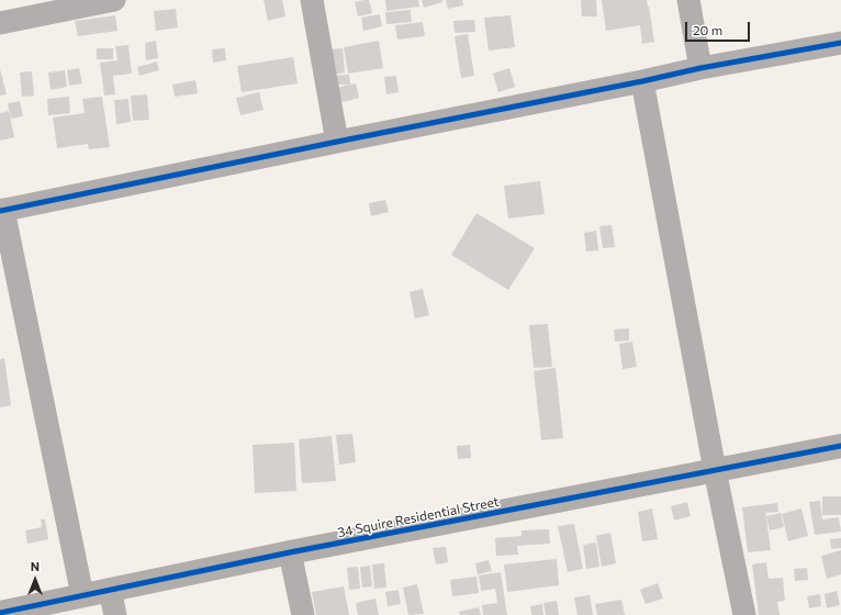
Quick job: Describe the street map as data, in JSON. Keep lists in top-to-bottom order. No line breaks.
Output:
{"streets":{"street":["34 Squire Residential Street"]},"scale_bar":"20 m","north":"top"}
